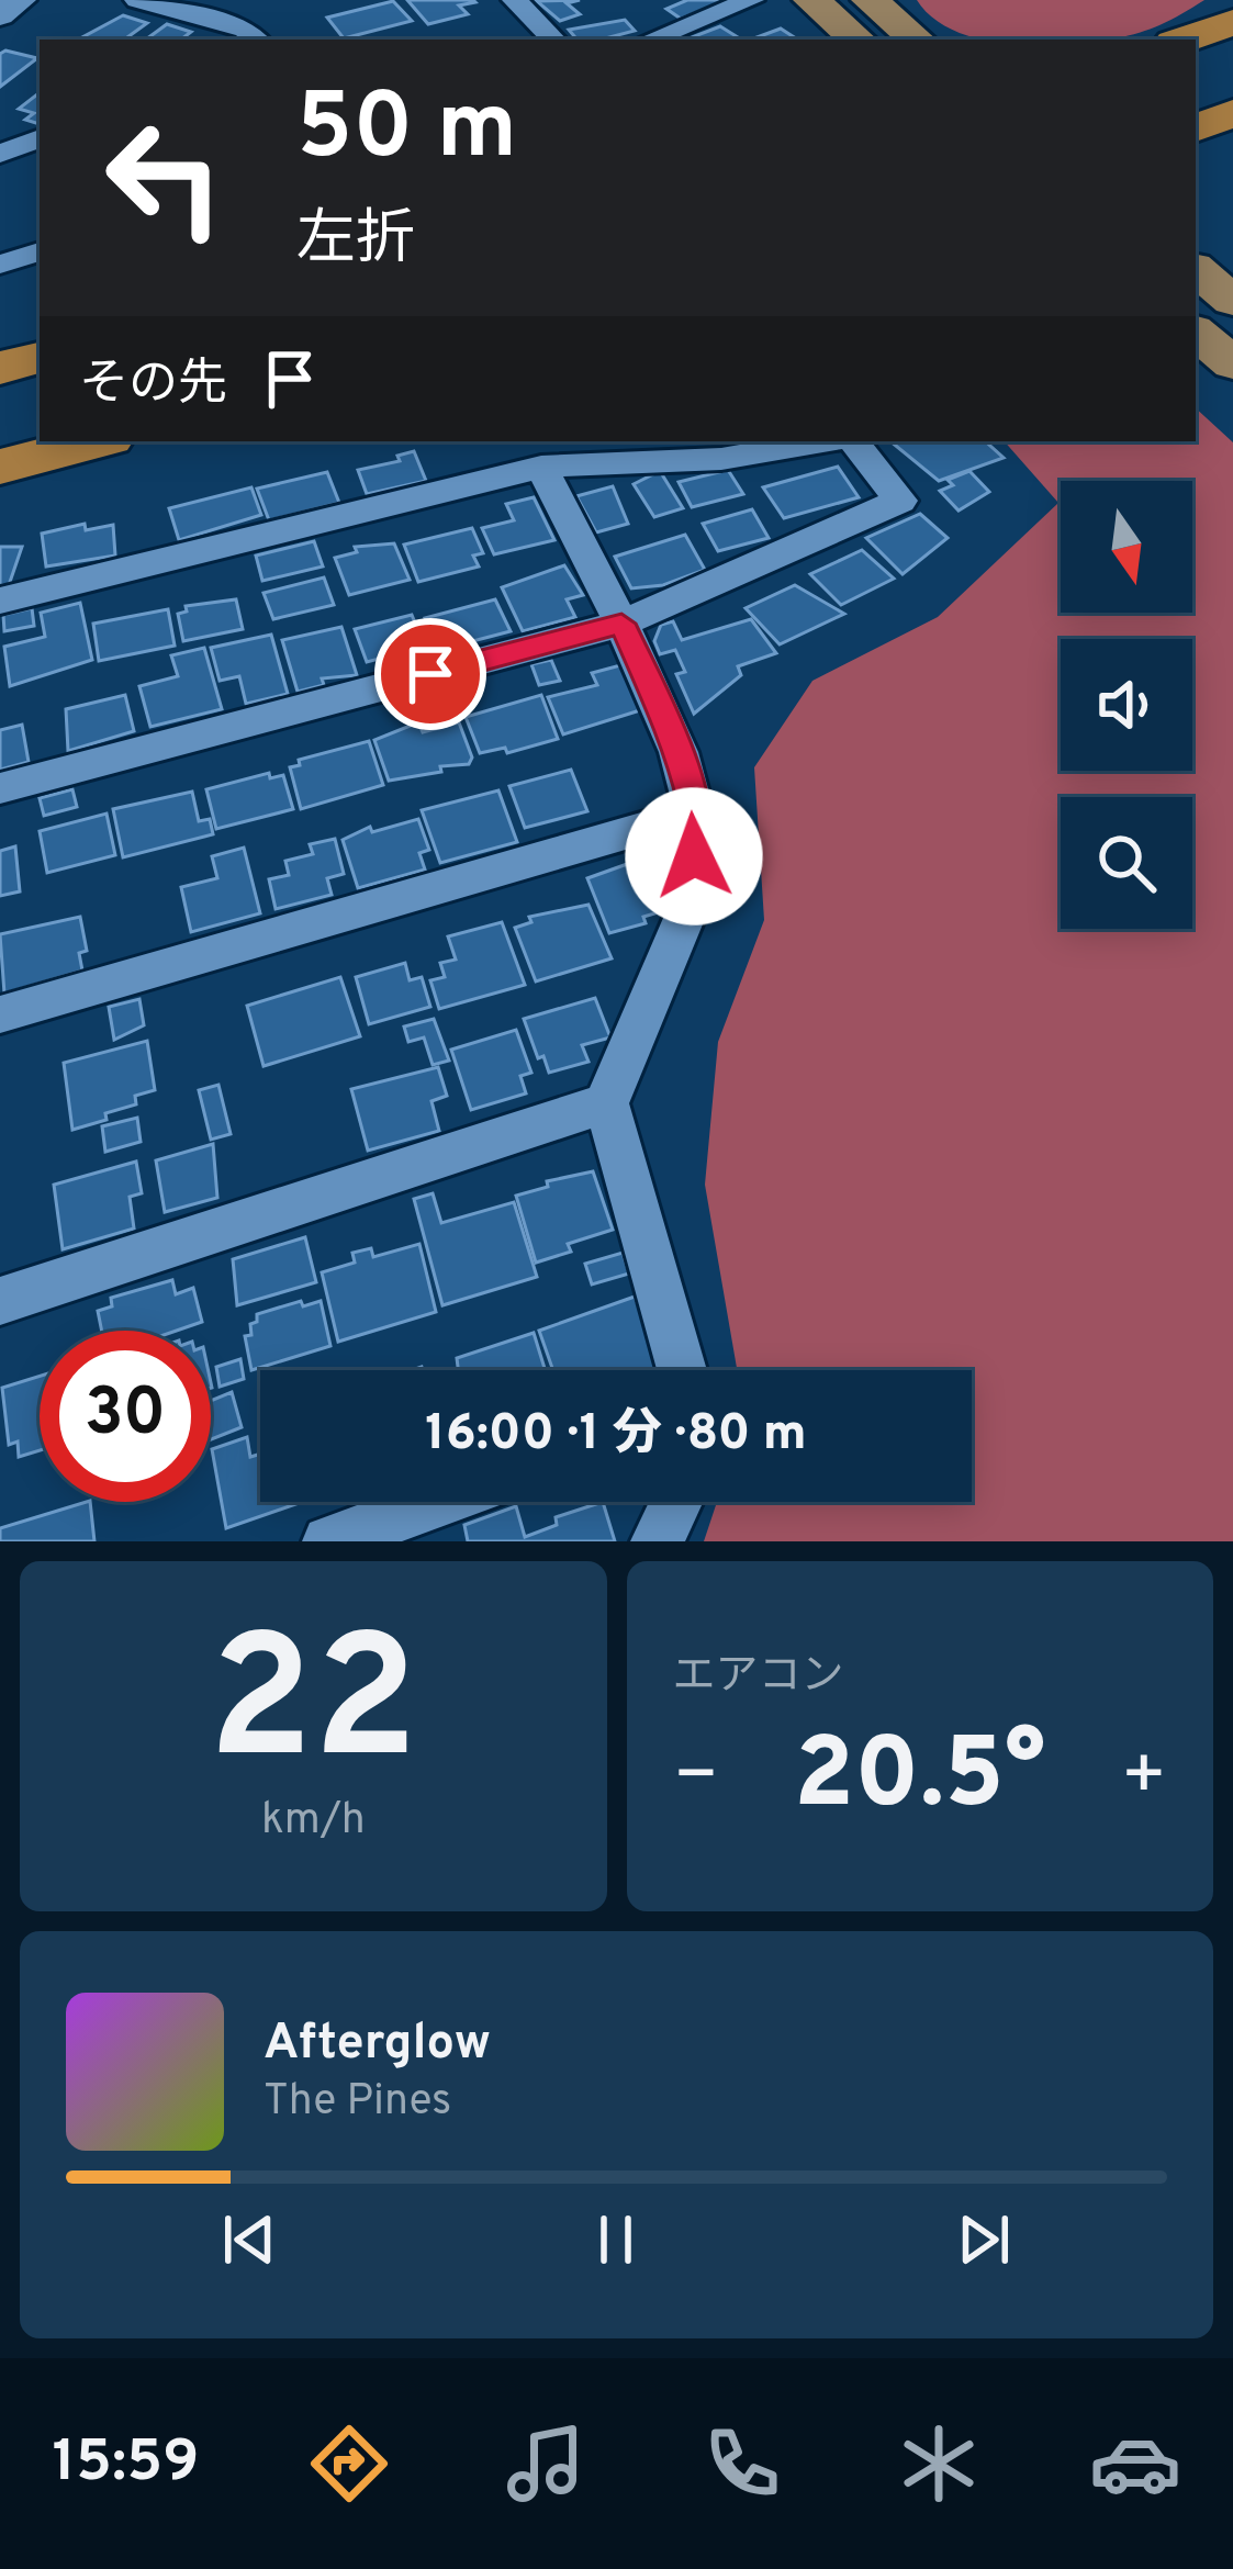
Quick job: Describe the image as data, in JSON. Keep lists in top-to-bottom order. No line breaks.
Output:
{"north":"bottom","page":{"turn":["50 m","左折"],"then":"その先","limit":"30","trip":"16:00 · 1 分 · 80 m","tile":[["22","km/h"],"エアコン"],"heat":["−","20.5°","+"],"song":["Afterglow","The Pines"],"tabs":"15:59"}}
